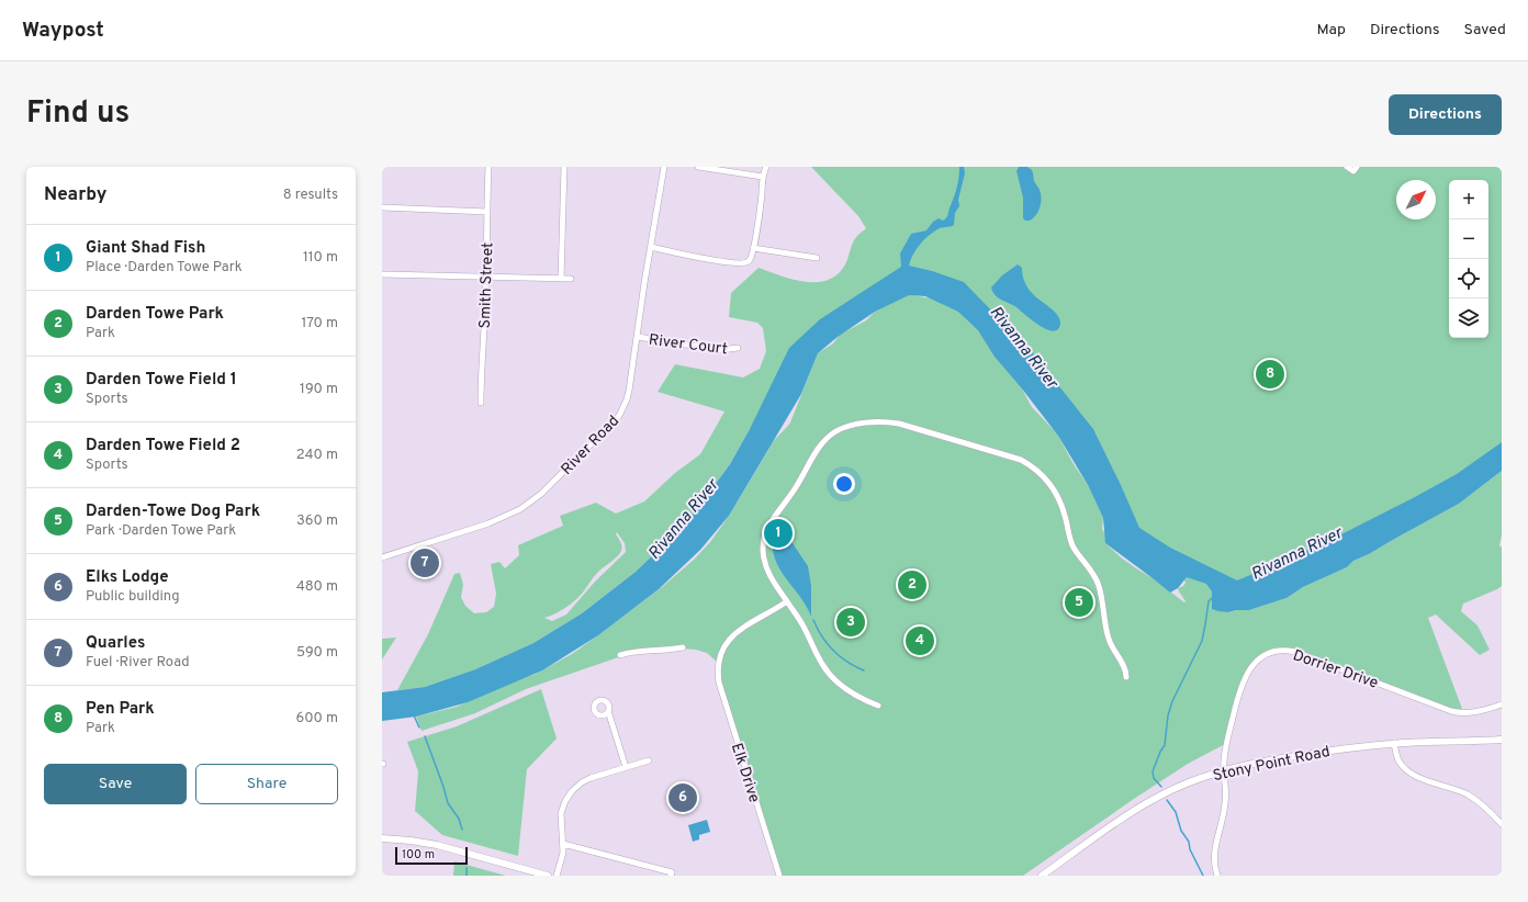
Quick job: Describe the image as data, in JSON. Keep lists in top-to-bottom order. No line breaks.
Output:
{"streets":{"main road":["Stony Point Road"],"street":["Smith Street","River Court","River Road","Dorrier Drive","Elk Drive"]},"crossings":[["River Court","River Road"],["Dorrier Drive","Stony Point Road"]],"water":["Rivanna River"],"scale_bar":"100 m","north":"top right","page":{"header":"Waypost","nav":["Map","Directions","Saved"],"title":"Find us","buttons":["Directions",["Save","Share"]],"heading":["Nearby","8 results"],"map_buttons":["+","−"],"list":[{"mark":"1","name":"Giant Shad Fish","note":"Place · Darden Towe Park","value":"110 m"},{"mark":"2","name":"Darden Towe Park","note":"Park","value":"170 m"},{"mark":"3","name":"Darden Towe Field 1","note":"Sports","value":"190 m"},{"mark":"4","name":"Darden Towe Field 2","note":"Sports","value":"240 m"},{"mark":"5","name":"Darden-Towe Dog Park","note":"Park · Darden Towe Park","value":"360 m"},{"mark":"6","name":"Elks Lodge","note":"Public building","value":"480 m"},{"mark":"7","name":"Quarles","note":"Fuel · River Road","value":"590 m"},{"mark":"8","name":"Pen Park","note":"Park","value":"600 m"}],"pins":["8","1","7","2","5","3","4","6"],"scale":"100 m"}}
